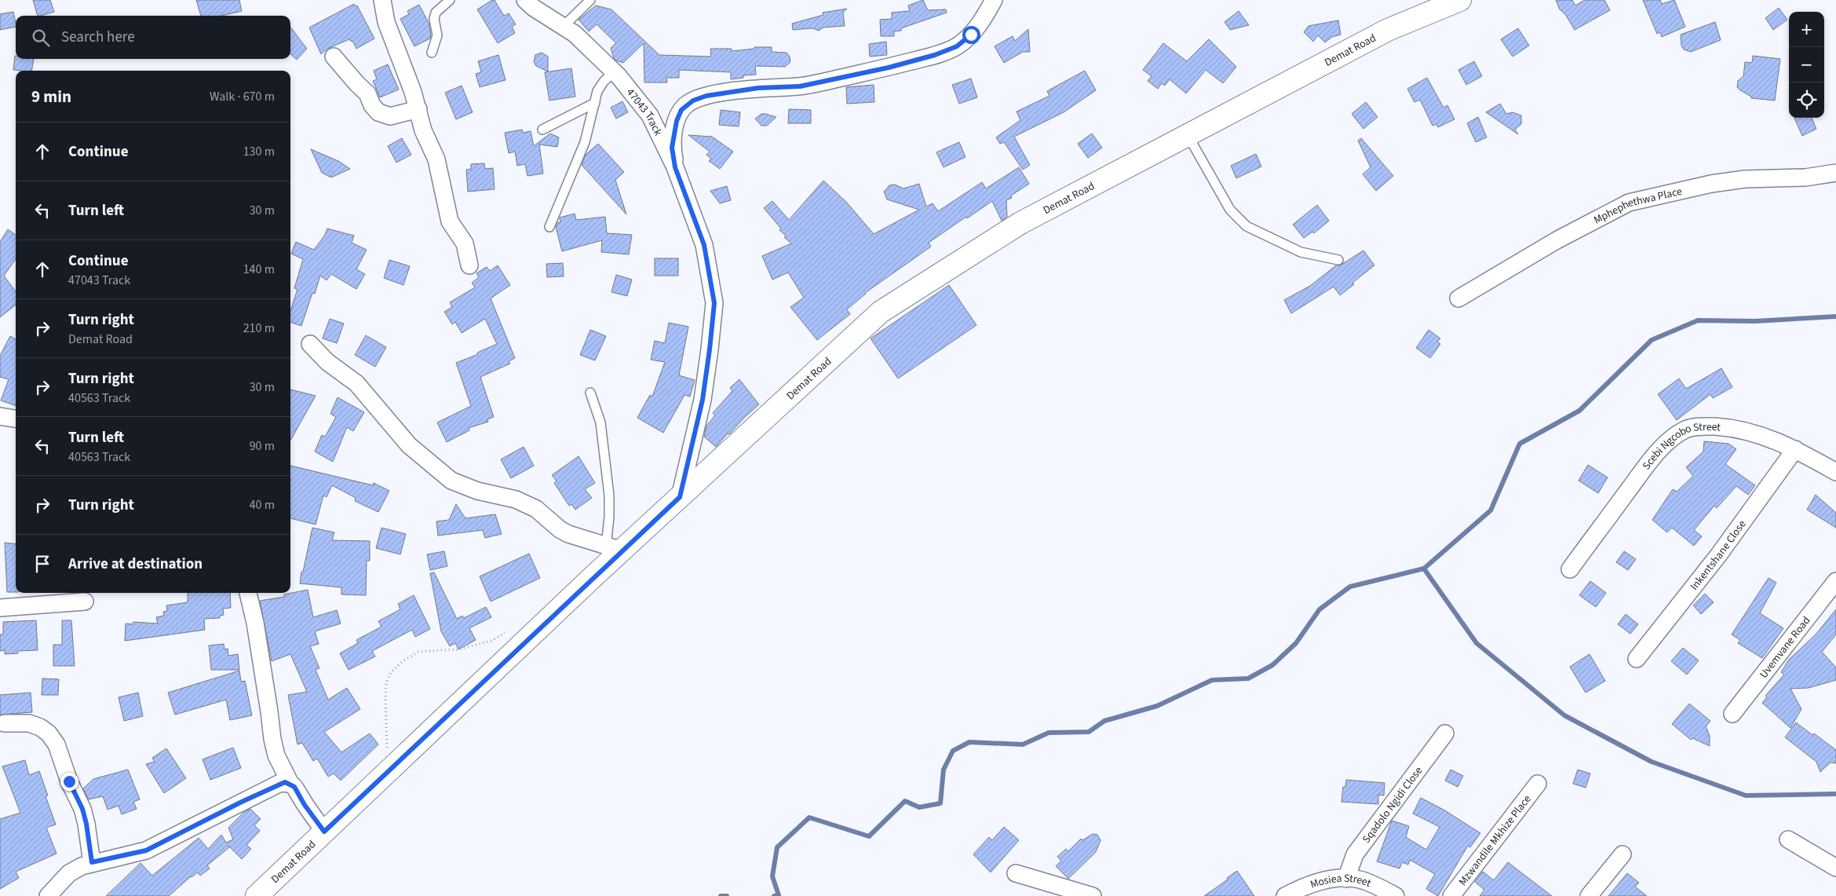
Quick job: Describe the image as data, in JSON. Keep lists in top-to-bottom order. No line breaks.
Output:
{"streets":{"street":["Demat Road","47043 Track","Mphephethwa Place","Scebi Ngcobo Street","Inkentshane Close","Uvemvane Road","Sqadolo Ngidi Close","Mzwandile Mkhize Place","Mosiea Street"]},"crossings":[["Demat Road","47043 Track"],["Scebi Ngcobo Street","Inkentshane Close"],["Sqadolo Ngidi Close","Mosiea Street"]],"page":{"map_buttons":["+","−"],"search":"Search here","heading":["9 min","Walk · 670 m"],"list":[["Continue","130 m"],["Turn left","30 m"],["Continue","47043 Track","140 m"],["Turn right","Demat Road","210 m"],["Turn right","40563 Track","30 m"],["Turn left","40563 Track","90 m"],["Turn right","40 m"],"Arrive at destination"]}}
